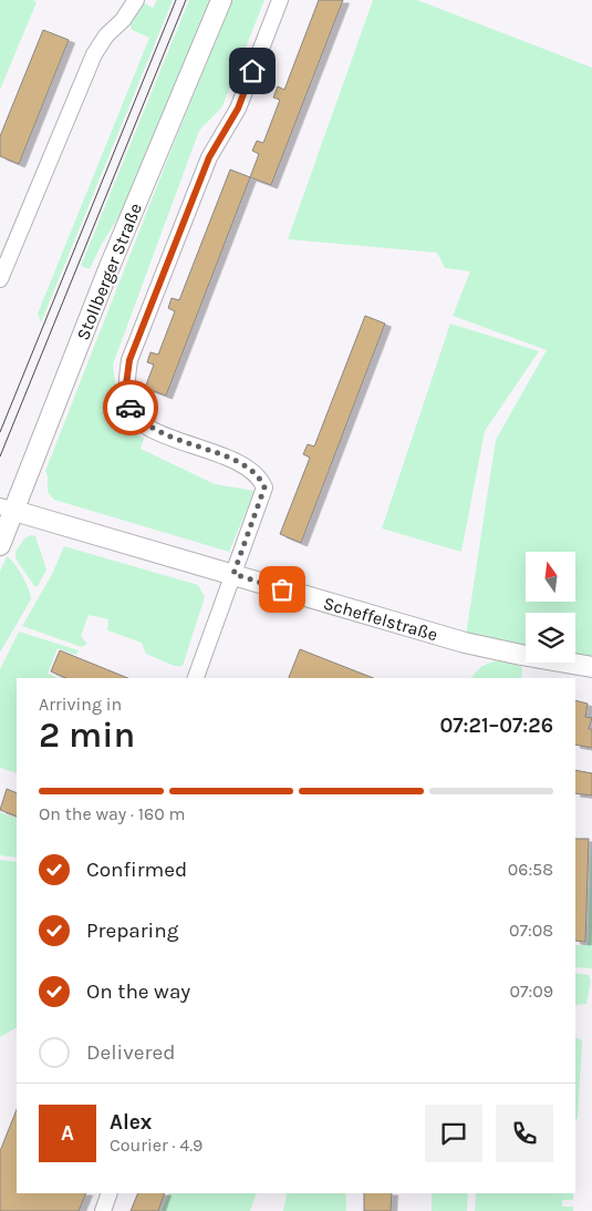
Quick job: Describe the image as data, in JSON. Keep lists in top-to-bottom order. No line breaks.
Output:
{"streets":{"main road":["Stollberger Straße","Scheffelstraße"]},"crossings":[["Stollberger Straße","Scheffelstraße"]],"north":"top","page":{"heading":["2 min","Arriving in","07:21–07:26"],"panel":["Alex","Courier · 4.9"],"bar":"On the way · 160 m","list":[["Confirmed","06:58"],["Preparing","07:08"],["On the way","07:09"],"Delivered"],"round":"A"}}
